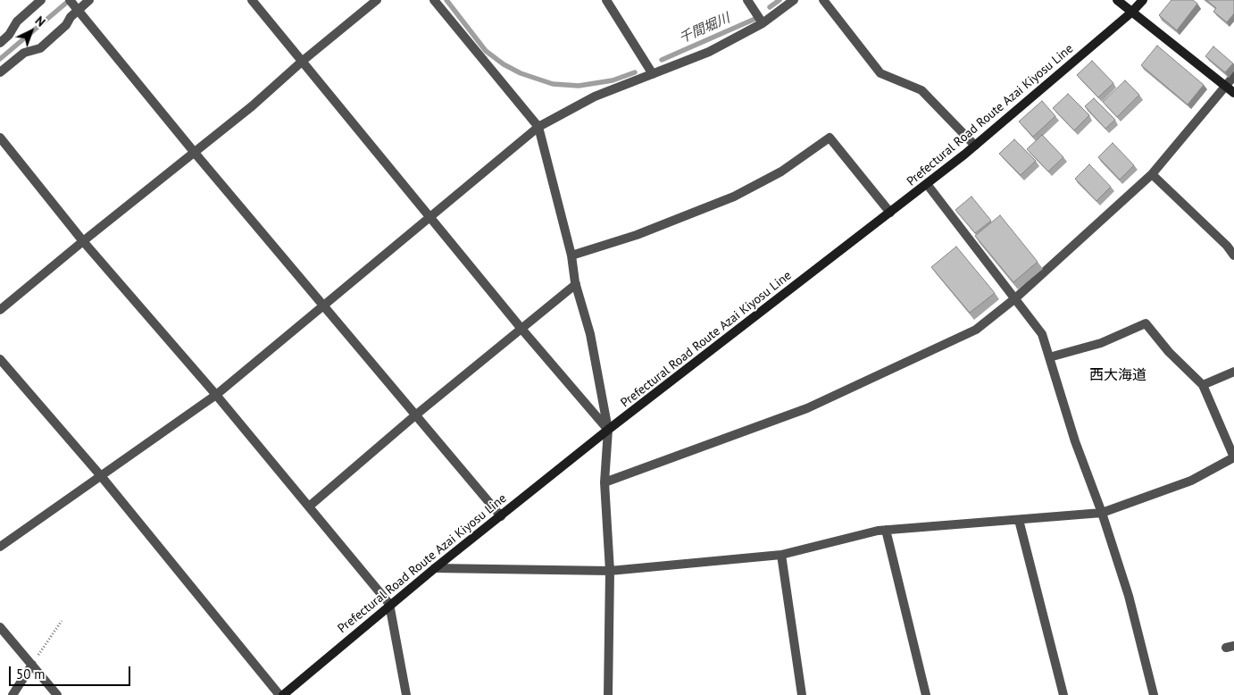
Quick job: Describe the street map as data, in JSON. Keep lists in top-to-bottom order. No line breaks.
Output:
{"streets":{"main road":["Prefectural Road Route Azai Kiyosu Line"]},"districts":["西大海道"],"water":["千間堀川"],"scale_bar":"50 m","north":"top right"}
